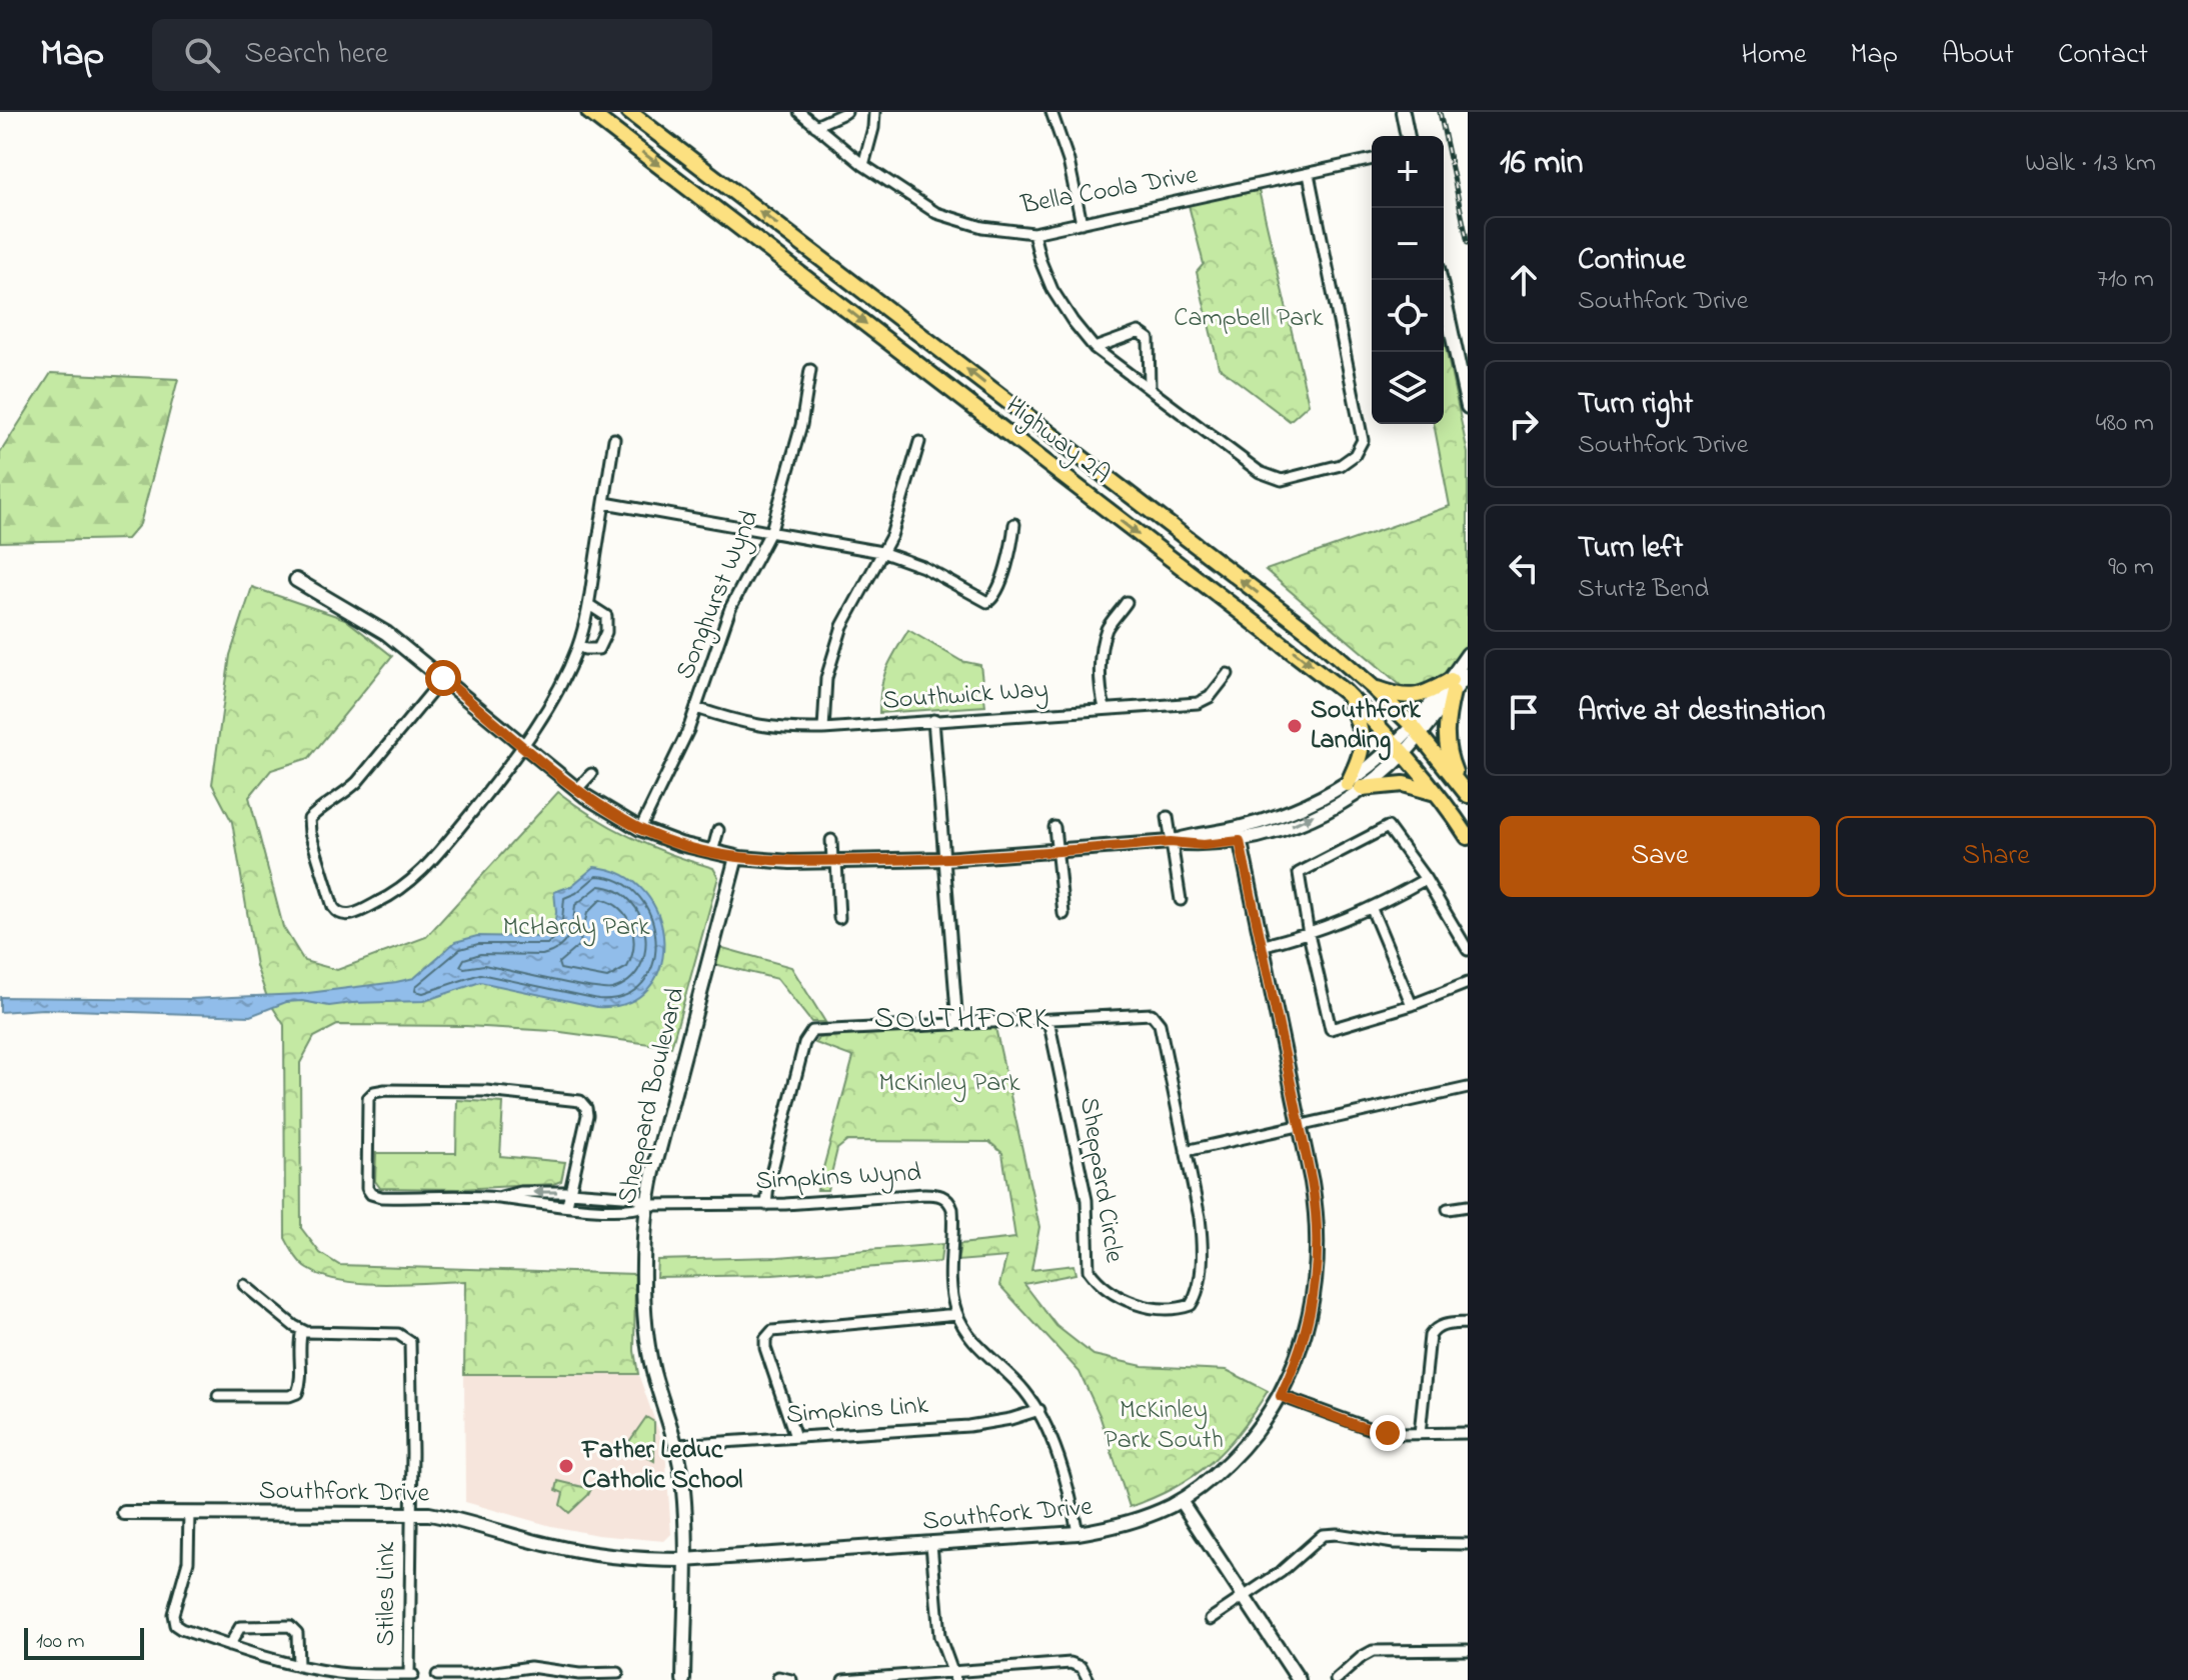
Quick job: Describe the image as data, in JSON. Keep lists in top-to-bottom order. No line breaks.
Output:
{"streets":{"main road":["Highway 2A"],"street":["Bella Coola Drive","Songhurst Wynd","Southwick Way","Sheppard Boulevard","Simpkins Wynd","Sheppard Circle","Simpkins Link","Southfork Drive","Stiles Link"]},"crossings":[["Songhurst Wynd","Southwick Way"],["Sheppard Boulevard","Simpkins Wynd"],["Sheppard Boulevard","Simpkins Link"],["Sheppard Boulevard","Southfork Drive"],["Simpkins Wynd","Sheppard Circle"],["Simpkins Wynd","Simpkins Link"],["Simpkins Wynd","Southfork Drive"],["Southfork Drive","Stiles Link"]],"districts":["SOUTHFORK"],"parks":["Campbell Park","McHardy Park","McKinley Park","McKinley Park South"],"places":["Southfork Landing","Father Leduc Catholic School"],"scale_bar":"100 m","page":{"header":"Map","search":"Search here","nav":["Home","Map","About","Contact"],"heading":["16 min","Walk · 1.3 km"],"map_buttons":["+","−"],"list":[["Continue","Southfork Drive","710 m"],["Turn right","Southfork Drive","480 m"],["Turn left","Sturtz Bend","90 m"],"Arrive at destination"],"buttons":["Save","Share"],"scale":"100 m"}}
